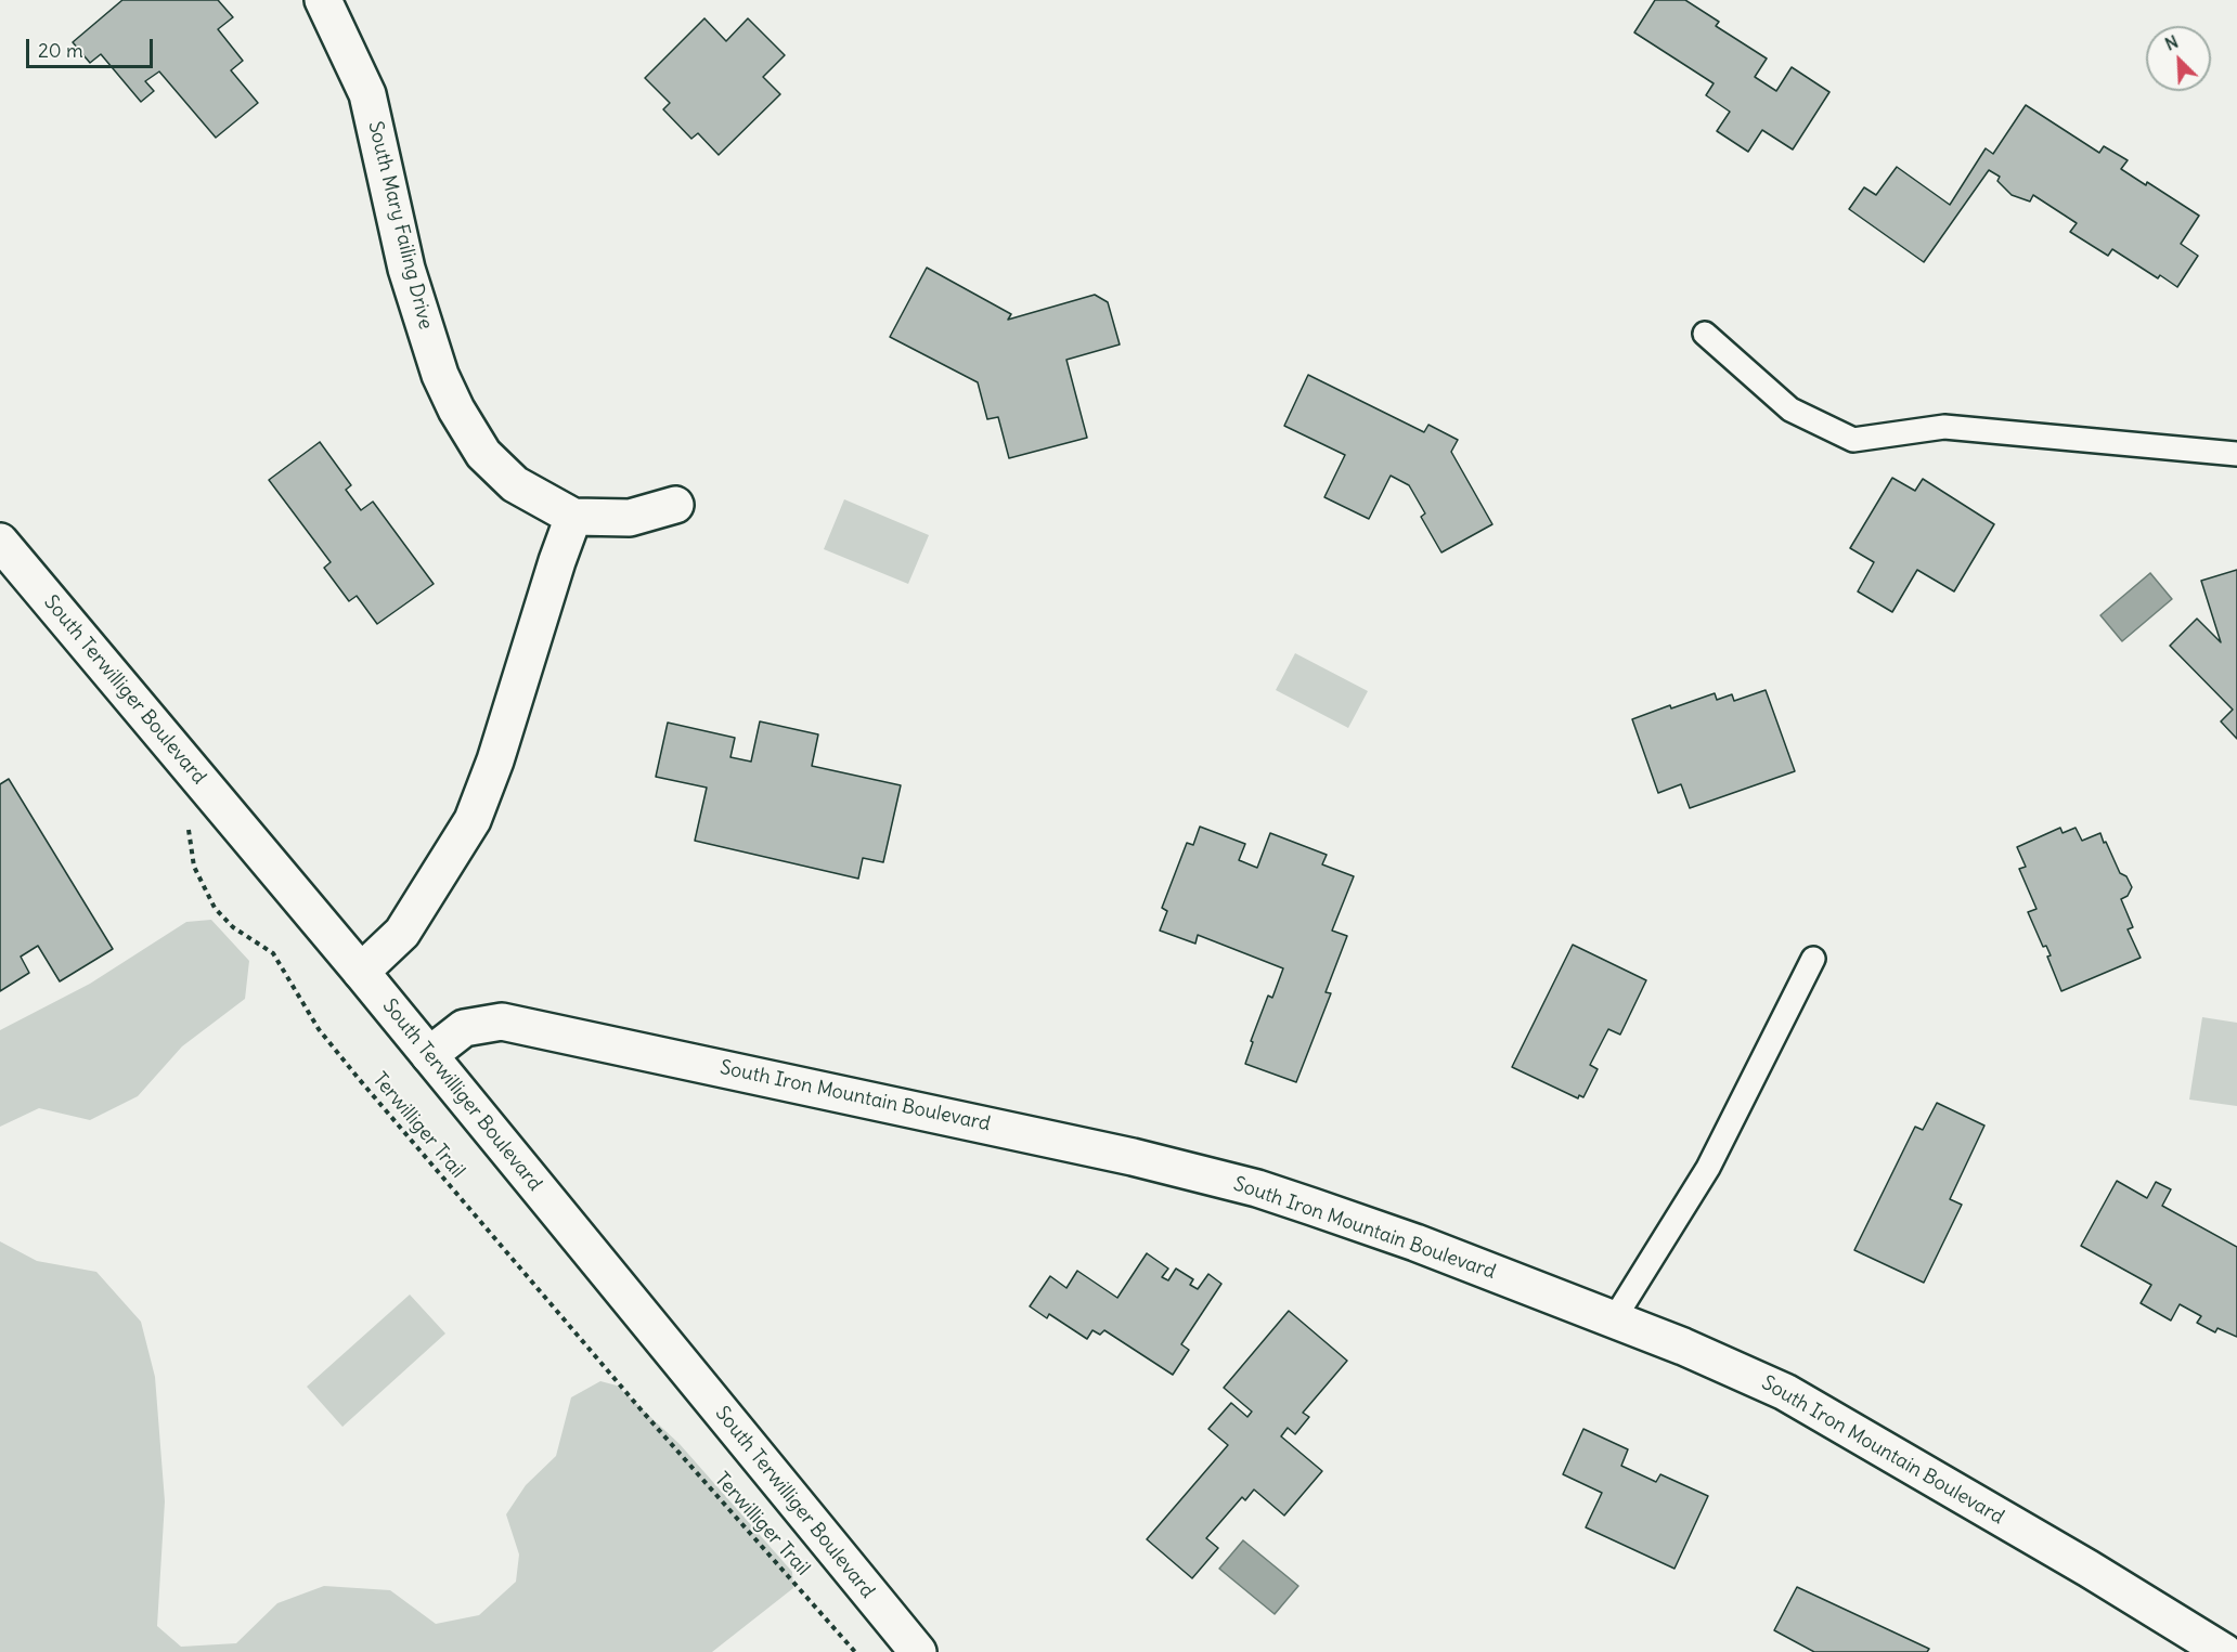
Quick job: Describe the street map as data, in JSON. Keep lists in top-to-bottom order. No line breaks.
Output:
{"streets":{"street":["South Mary Failing Drive","South Terwilliger Boulevard","South Iron Mountain Boulevard"],"path":["Terwilliger Trail"]},"crossings":[["South Terwilliger Boulevard","South Iron Mountain Boulevard"]],"scale_bar":"20 m","north":"top left"}
